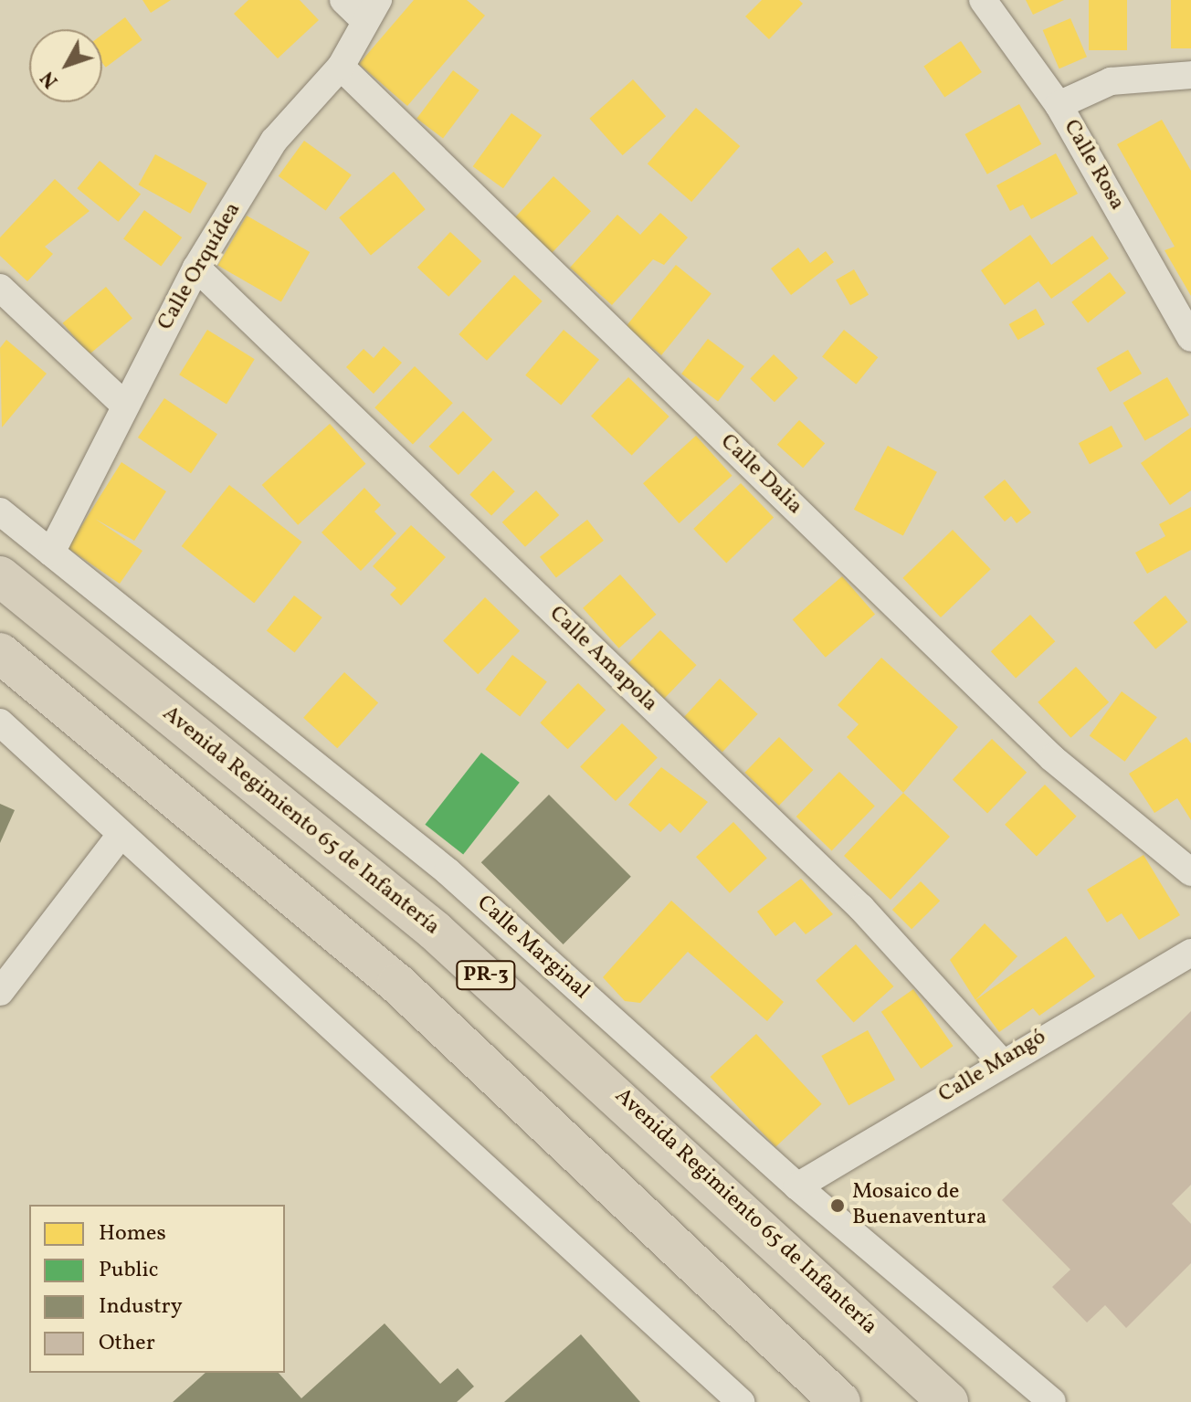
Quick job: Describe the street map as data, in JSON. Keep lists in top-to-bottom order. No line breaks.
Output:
{"streets":{"main road":["Avenida Regimiento 65 de Infantería","PR-3"],"street":["Calle Rosa","Calle Orquídea","Calle Dalia","Calle Amapola","Calle Marginal","Calle Mangó"]},"crossings":[["Calle Orquídea","Calle Dalia"],["Calle Orquídea","Calle Amapola"],["Calle Orquídea","Calle Marginal"],["Calle Amapola","Calle Mangó"],["Calle Marginal","Calle Mangó"]],"places":["Mosaico de Buenaventura"],"legend":["Homes","Public","Industry","Other"],"north":"bottom left"}
